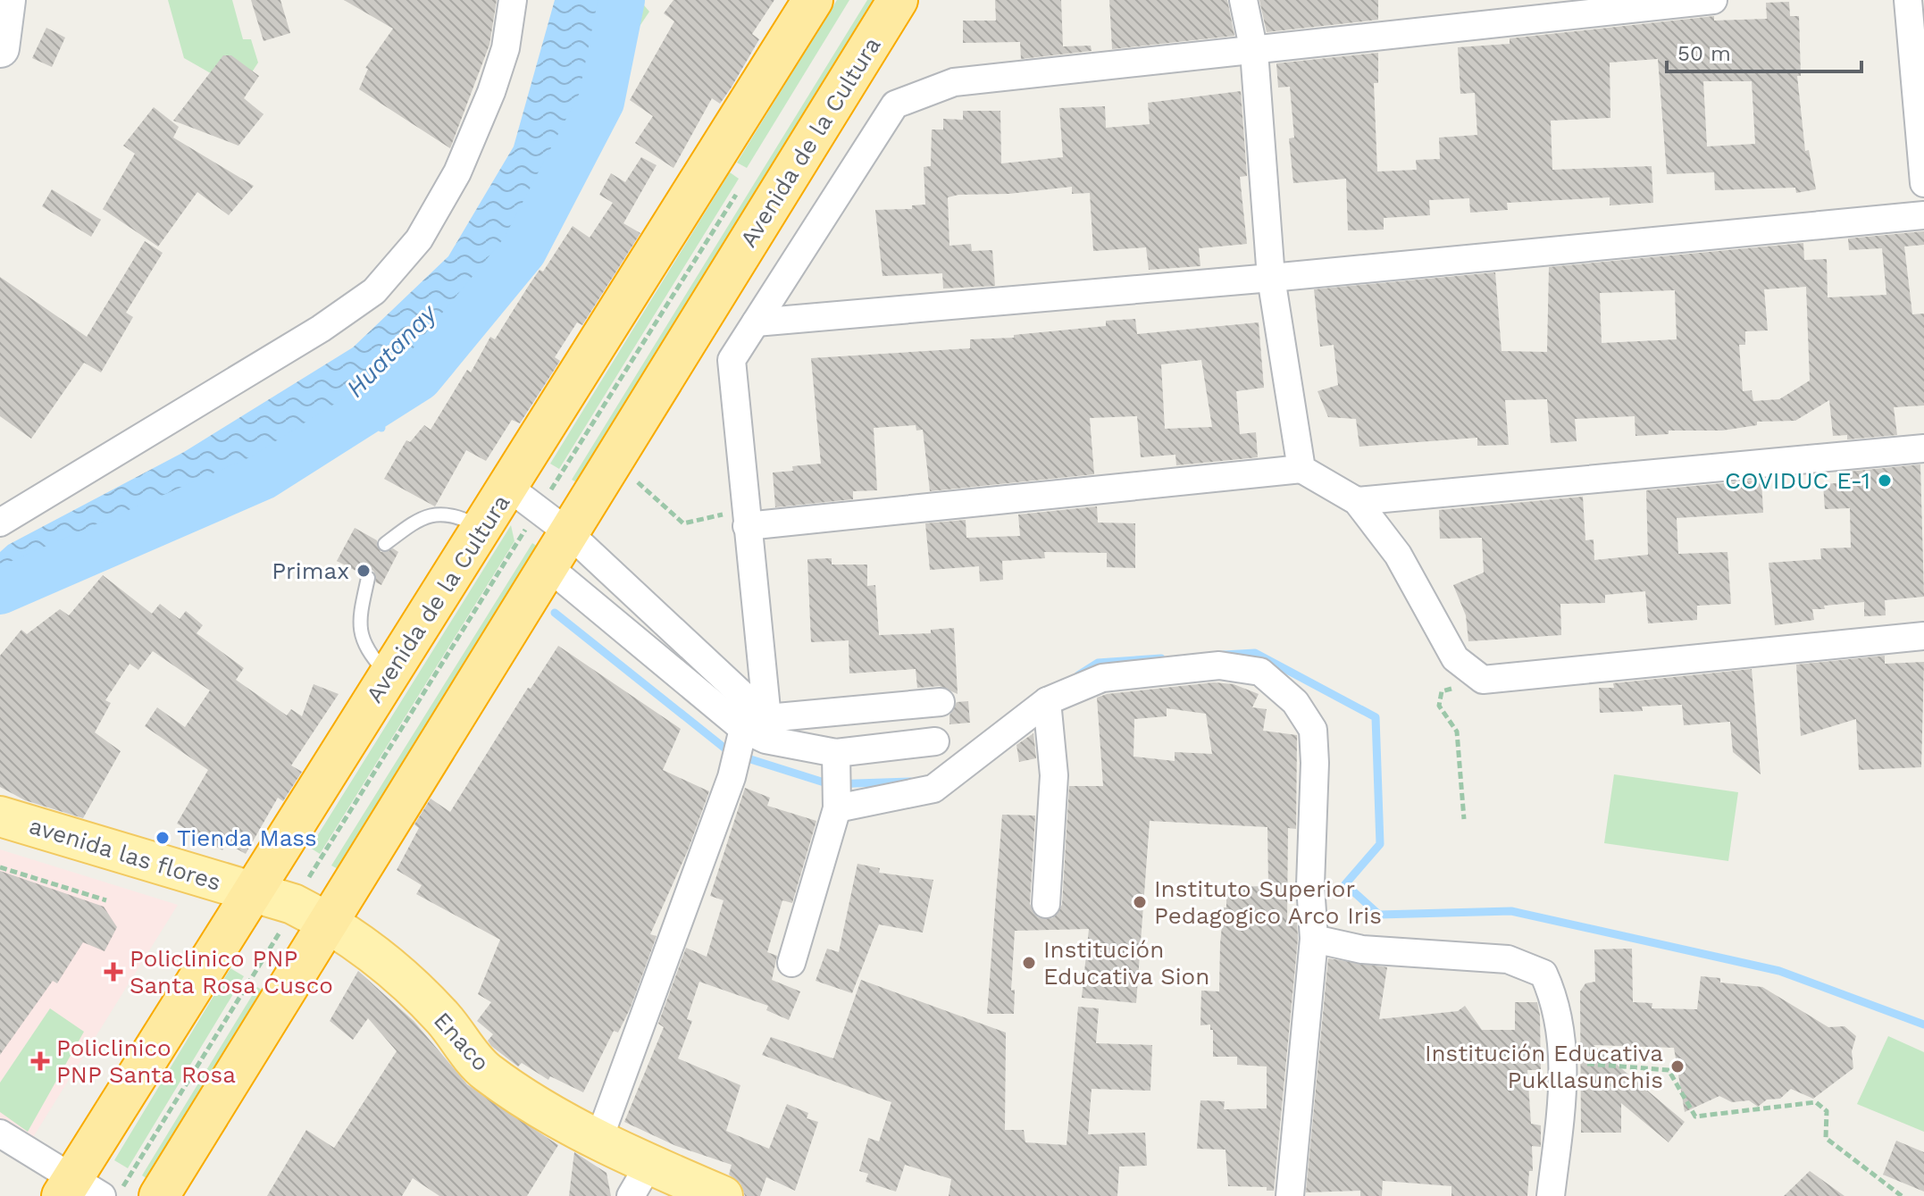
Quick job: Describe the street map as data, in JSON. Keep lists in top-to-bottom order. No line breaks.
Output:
{"streets":{"highway":["Avenida de la Cultura"],"main road":["avenida las flores","Enaco"]},"crossings":[["Avenida de la Cultura","avenida las flores"],["Avenida de la Cultura","Enaco"],["avenida las flores","Enaco"]],"water":["Huatanay"],"places":{"other":["COVIDUC E-1","Primax","Tienda Mass","Instituto Superior Pedagogico Arco Iris","Institución Educativa Sion","Institución Educativa Pukllasunchis"],"health":["Policlinico PNP Santa Rosa Cusco","Policlinico PNP Santa Rosa"]},"scale_bar":"50 m"}
